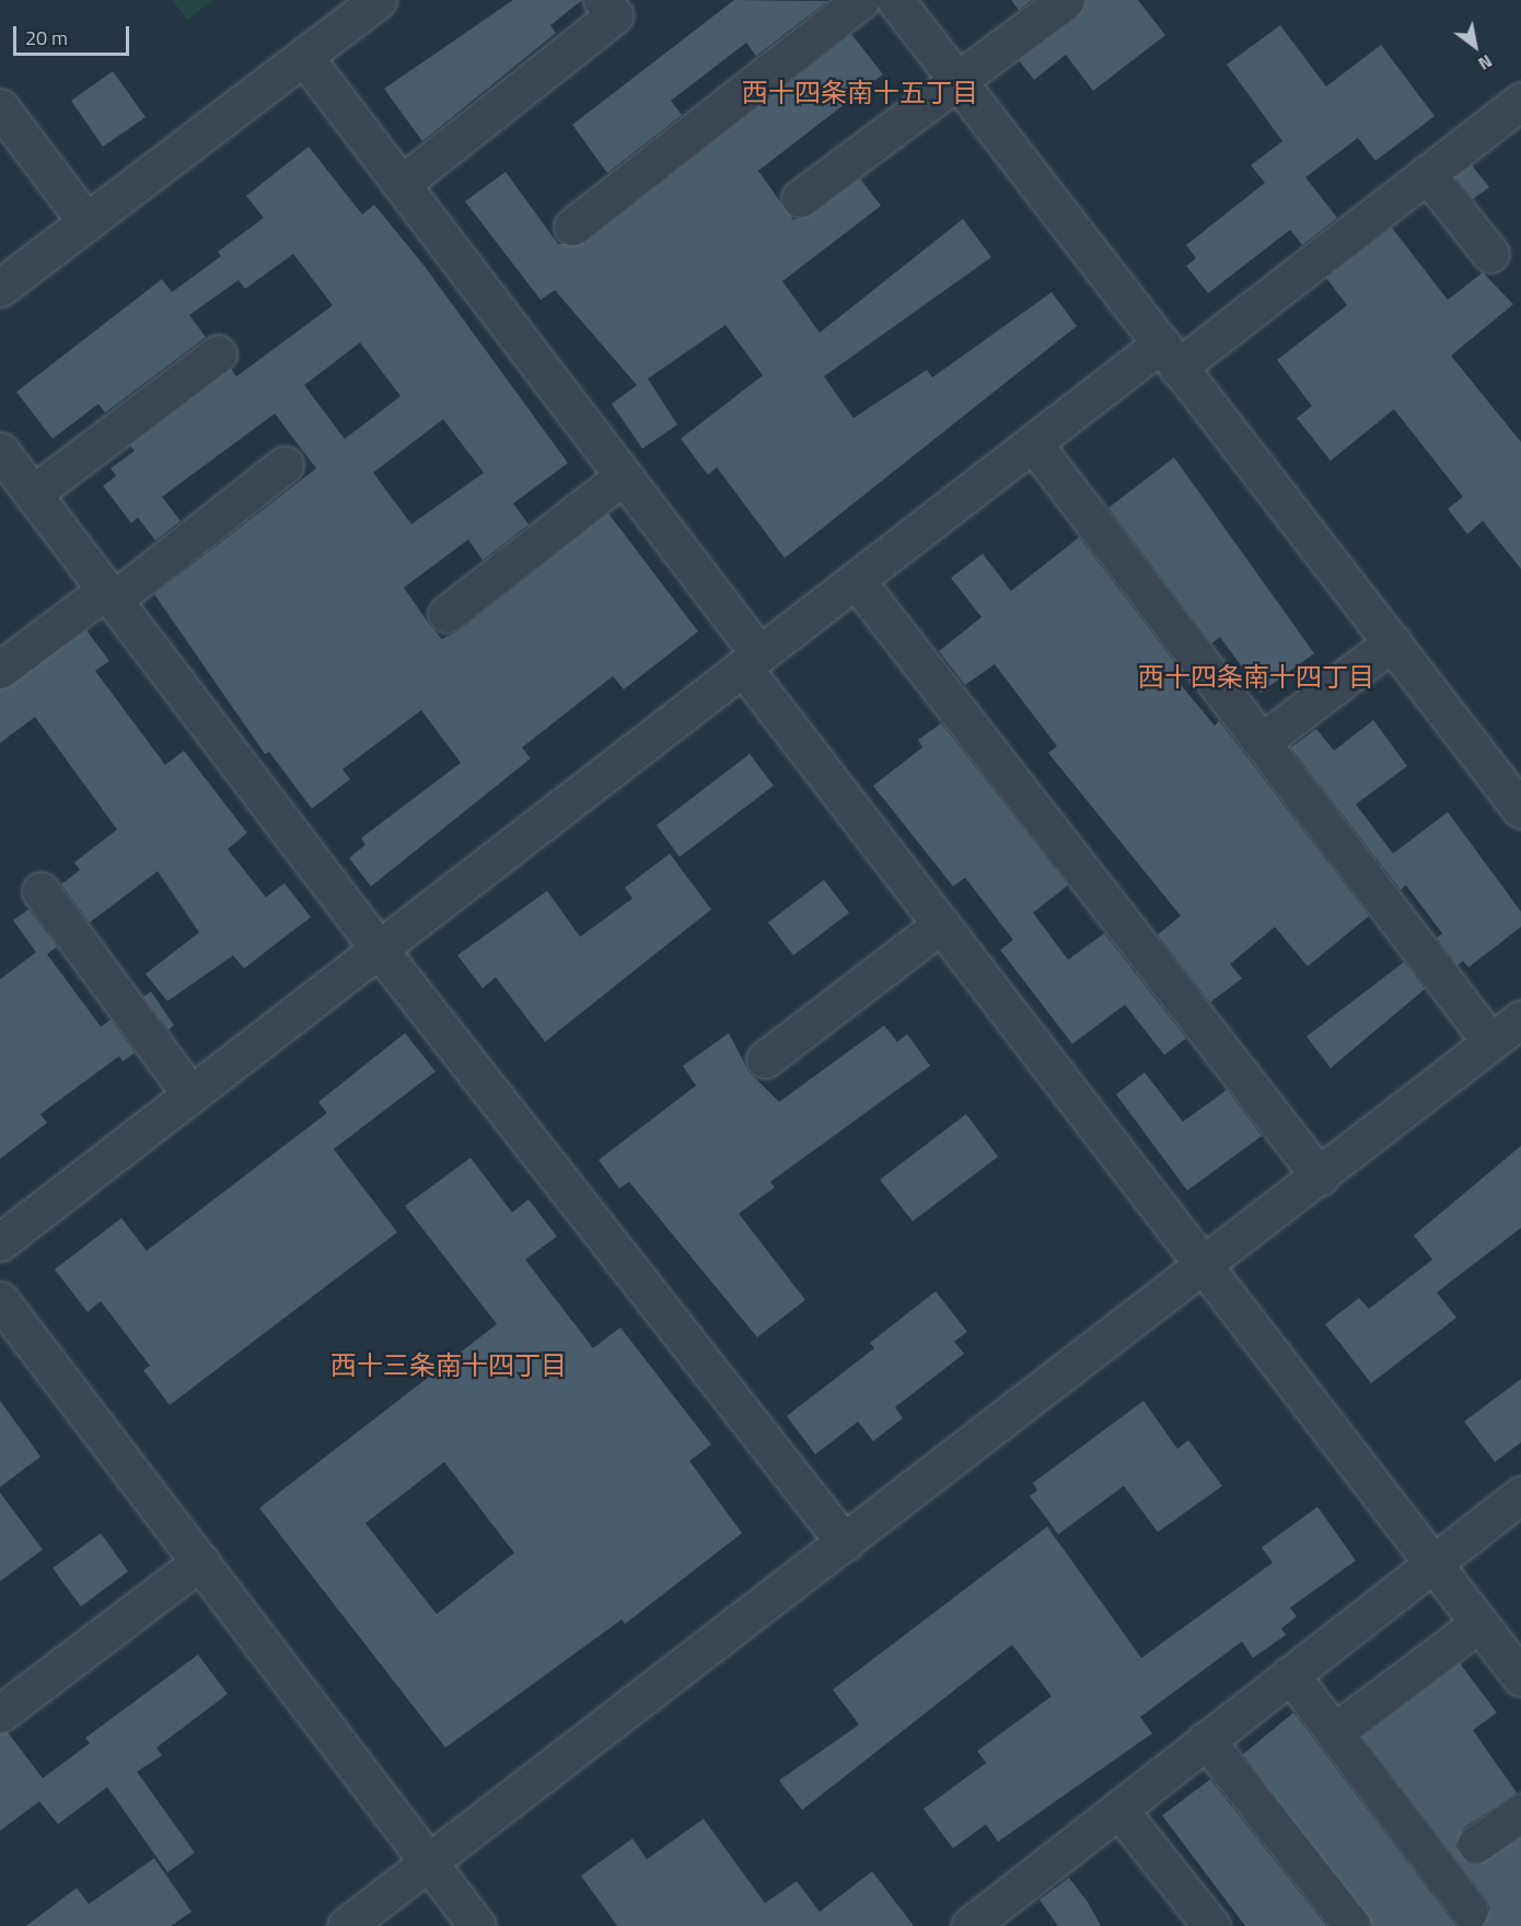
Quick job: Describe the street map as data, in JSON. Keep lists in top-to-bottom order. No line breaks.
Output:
{"districts":["西十四条南十五丁目","西十四条南十四丁目","西十三条南十四丁目"],"scale_bar":"20 m","north":"bottom right"}
